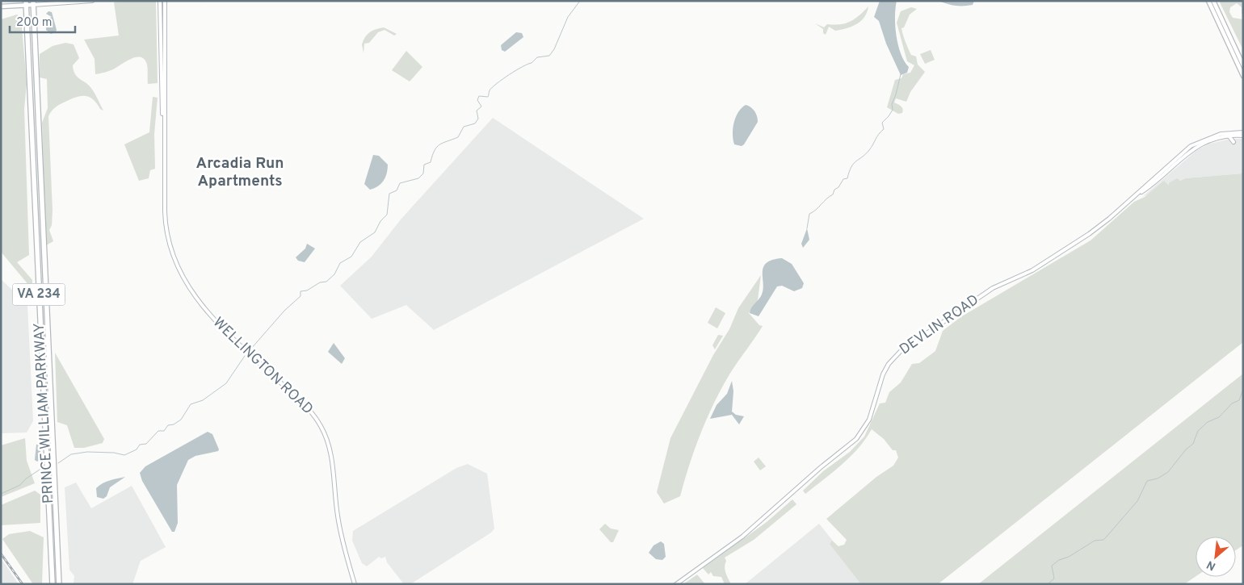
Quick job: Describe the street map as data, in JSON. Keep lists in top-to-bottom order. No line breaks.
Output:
{"streets":{"highway":["VA 234","PRINCE WILLIAM PARKWAY"],"main road":["DEVLIN ROAD","WELLINGTON ROAD"]},"districts":["Arcadia Run Apartments"],"scale_bar":"200 m","north":"bottom left"}
